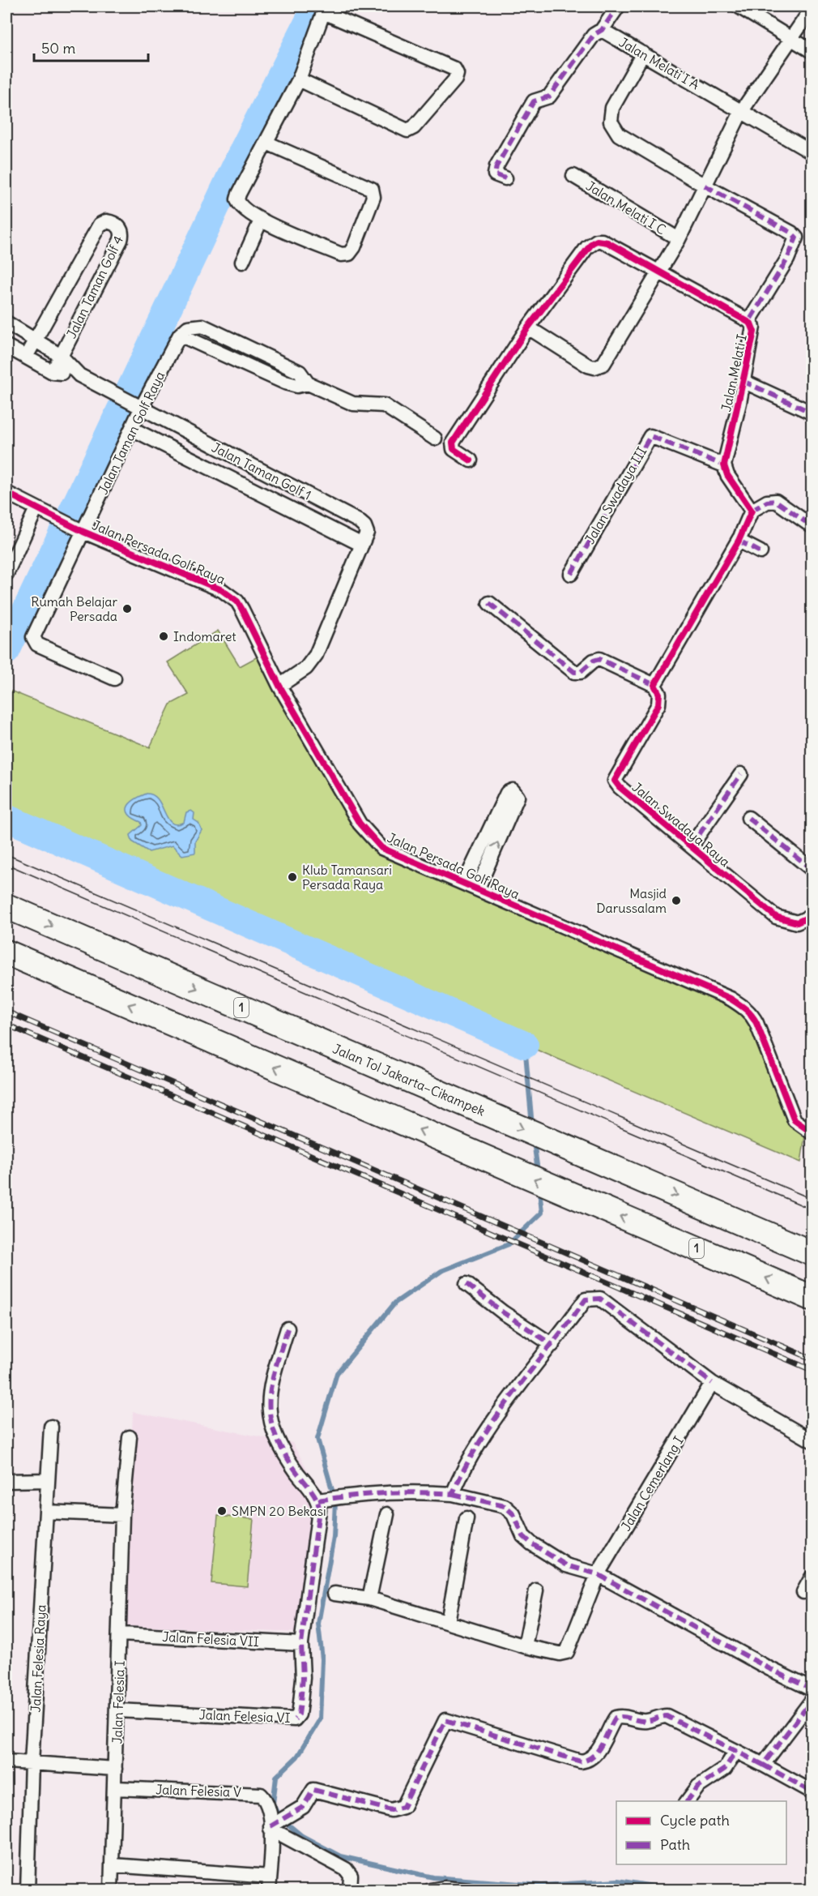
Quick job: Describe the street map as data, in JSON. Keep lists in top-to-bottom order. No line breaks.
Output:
{"streets":{"highway":["1","Jalan Tol Jakarta–Cikampek"],"street":["Jalan Melati I A","Jalan Melati I C","Jalan Taman Golf 4","Jalan Melati I","Jalan Taman Golf Raya","Jalan Taman Golf 1","Jalan Swadaya III","Jalan Persada Golf Raya","Jalan Swadaya Raya","Jalan Cemerlang I","Jalan Felesia VII","Jalan Felesia Raya","Jalan Felesia I","Jalan Felesia VI","Jalan Felesia V"]},"crossings":[["Jalan Melati I","Jalan Swadaya III"],["Jalan Taman Golf Raya","Jalan Taman Golf 1"],["Jalan Taman Golf Raya","Jalan Persada Golf Raya"],["Jalan Taman Golf 1","Jalan Persada Golf Raya"],["Jalan Felesia VII","Jalan Felesia I"],["Jalan Felesia VII","Jalan Felesia VI"],["Jalan Felesia I","Jalan Felesia VI"],["Jalan Felesia I","Jalan Felesia V"]],"places":["Rumah Belajar Persada","Indomaret","Klub Tamansari Persada Raya","Masjid Darussalam","SMPN 20 Bekasi"],"legend":["Cycle path","Path"],"scale_bar":"50 m"}
